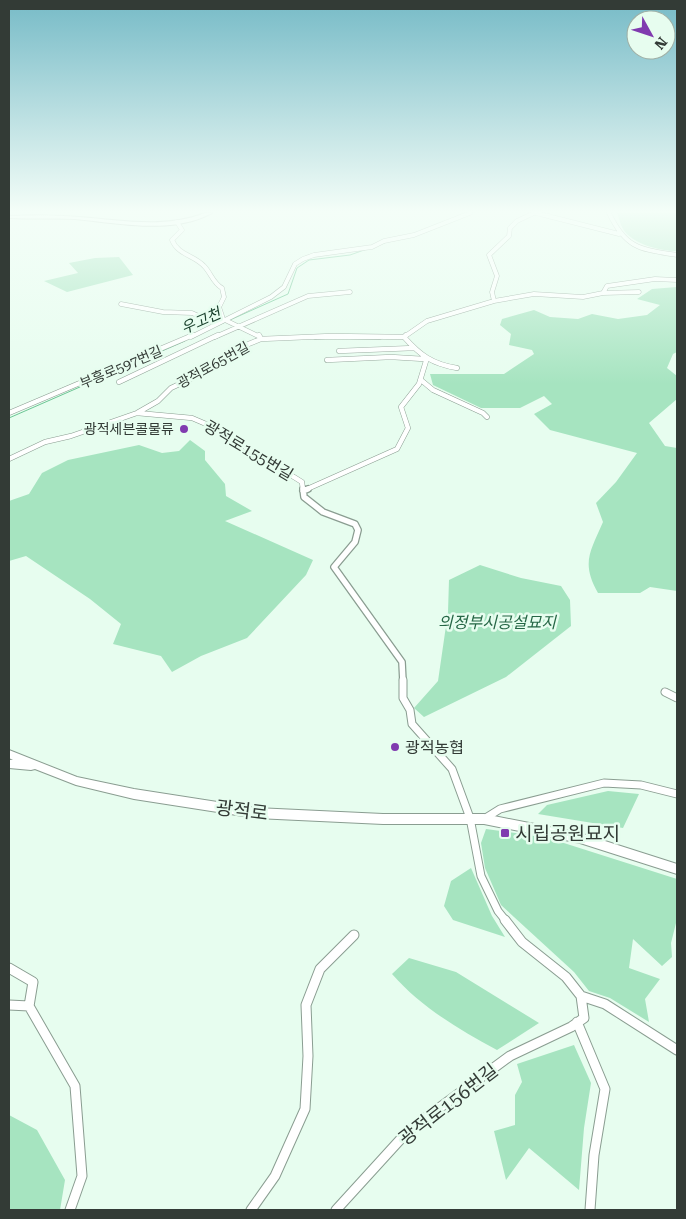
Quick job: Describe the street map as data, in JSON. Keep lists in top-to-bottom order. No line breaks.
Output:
{"streets":{"main road":["광적로"],"street":["광적로65번길","부흥로597번길","광적로155번길","광적로156번길"]},"crossings":[["광적로65번길","광적로155번길"],["광적로155번길","광적로"]],"water":["우고천"],"parks":["의정부시공설묘지"],"places":{"other":["광적세븐콜물류","광적농협"],"transit":["시립공원묘지"]},"north":"bottom right"}
